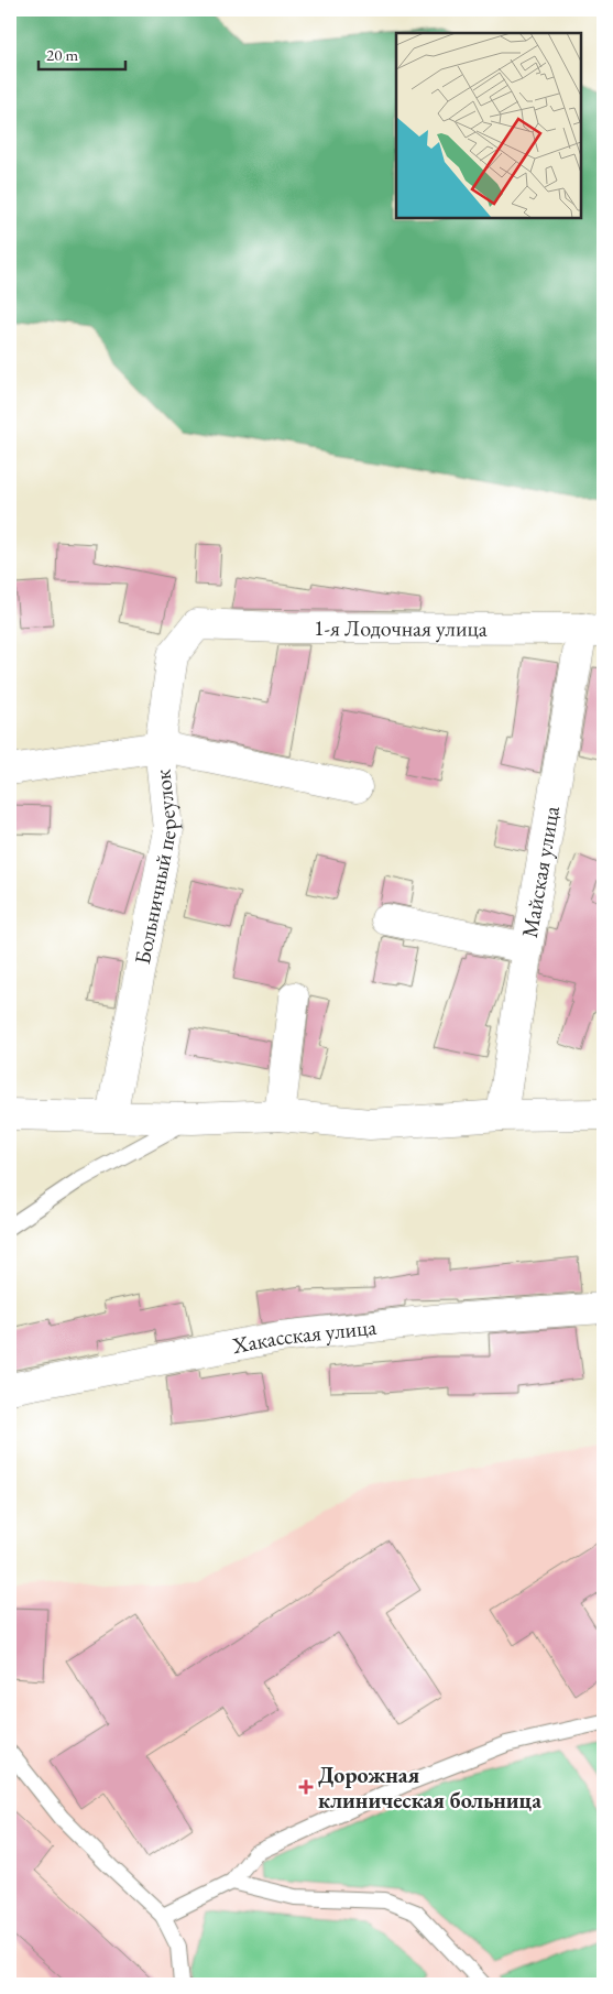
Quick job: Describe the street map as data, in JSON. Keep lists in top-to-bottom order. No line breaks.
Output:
{"streets":{"street":["1-я Лодочная улица","Больничный переулок","Майская улица","Хакасская улица"]},"crossings":[["1-я Лодочная улица","Больничный переулок"],["1-я Лодочная улица","Майская улица"]],"places":{"health":["Дорожная клиническая больница"]},"scale_bar":"20 m"}
